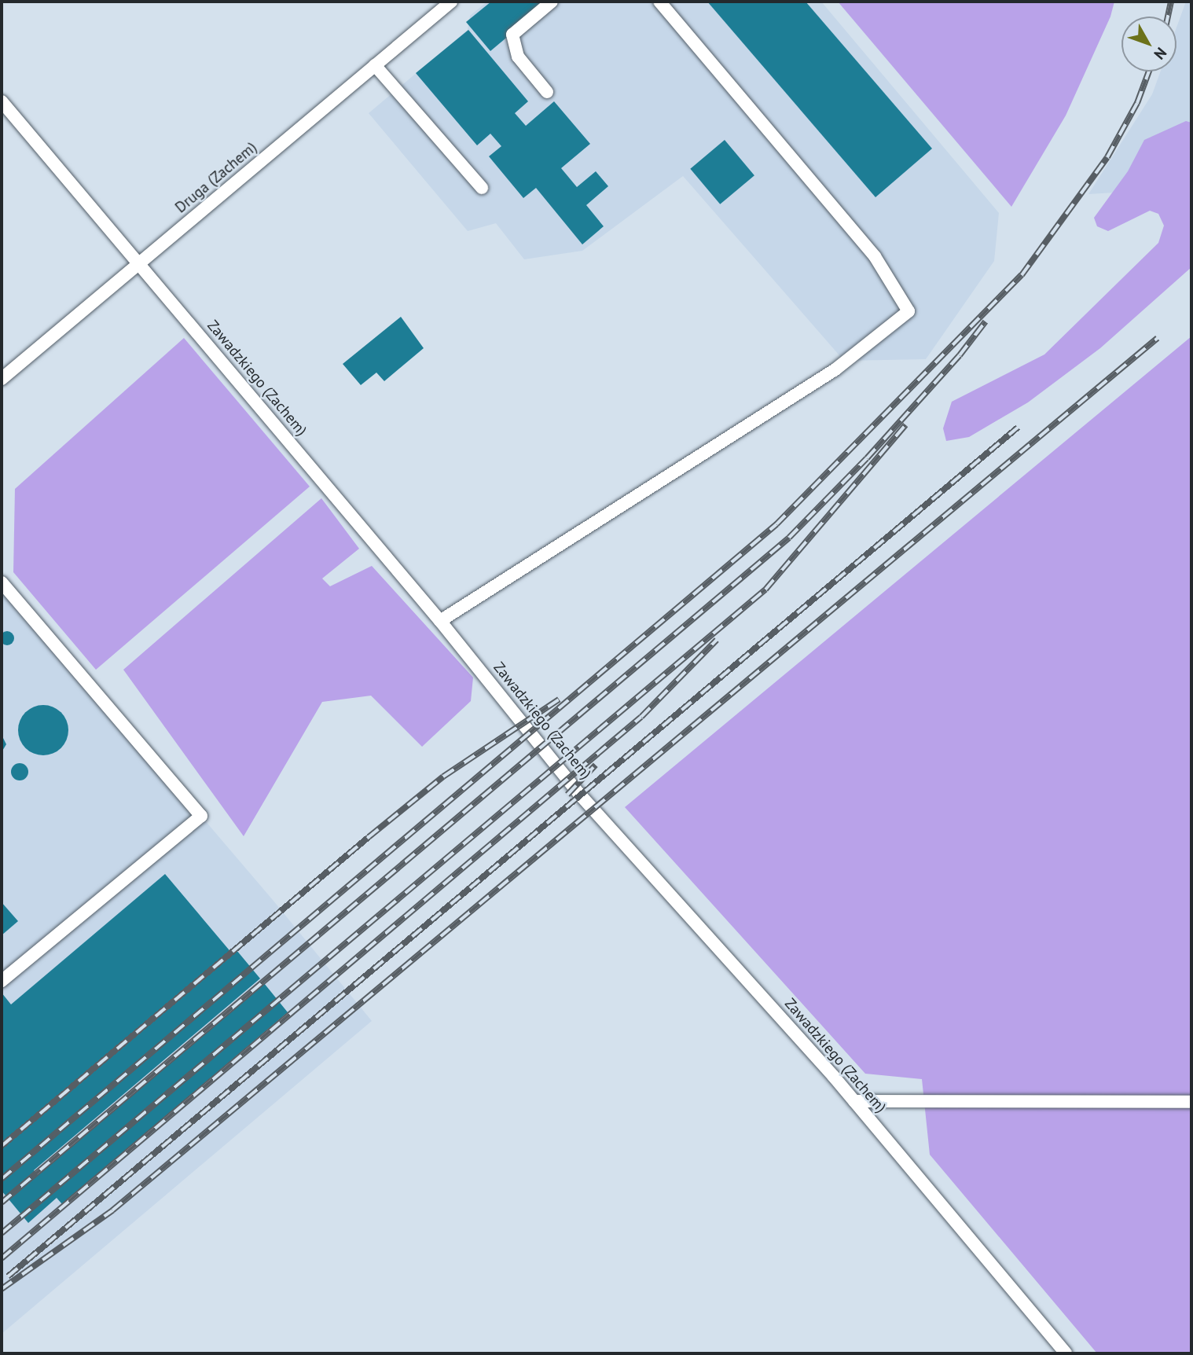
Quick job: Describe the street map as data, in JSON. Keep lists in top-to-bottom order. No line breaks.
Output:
{"streets":{"lane":["Druga (Zachem)","Zawadzkiego (Zachem)"]},"crossings":[["Druga (Zachem)","Zawadzkiego (Zachem)"]],"north":"bottom right"}
